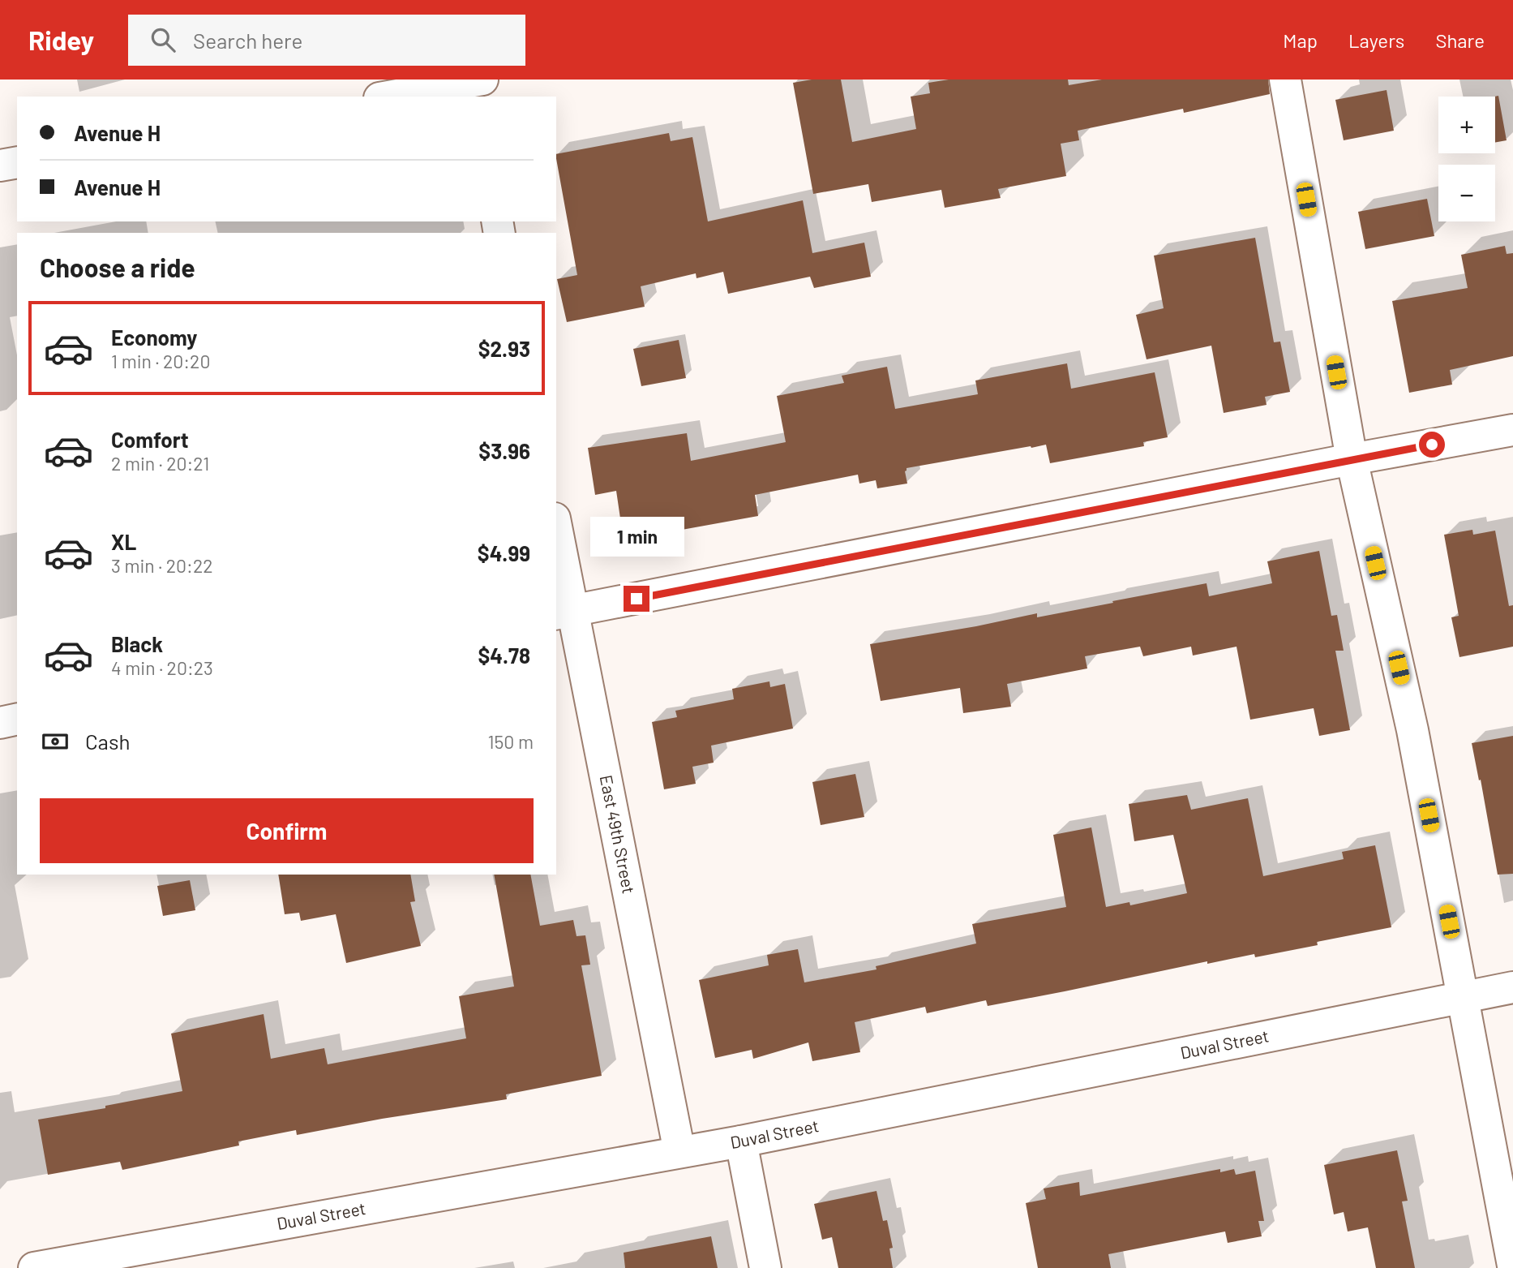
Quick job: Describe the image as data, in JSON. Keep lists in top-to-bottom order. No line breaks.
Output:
{"streets":{"street":["East 49th Street","Duval Street"]},"crossings":[["East 49th Street","Duval Street"]],"page":{"header":"Ridey","search":"Search here","nav":["Map","Layers","Share"],"map_buttons":["+","−"],"banner":["Avenue H","Avenue H"],"heading":"Choose a ride","list":[{"name":"Economy","note":"1 min · 20:20","value":"$2.93"},{"name":"Comfort","note":"2 min · 20:21","value":"$3.96"},{"name":"XL","note":"3 min · 20:22","value":"$4.99"},{"name":"Black","note":"4 min · 20:23","value":"$4.78"}],"bubble":"1 min","pay":["Cash","150 m"],"buttons":"Confirm"}}
